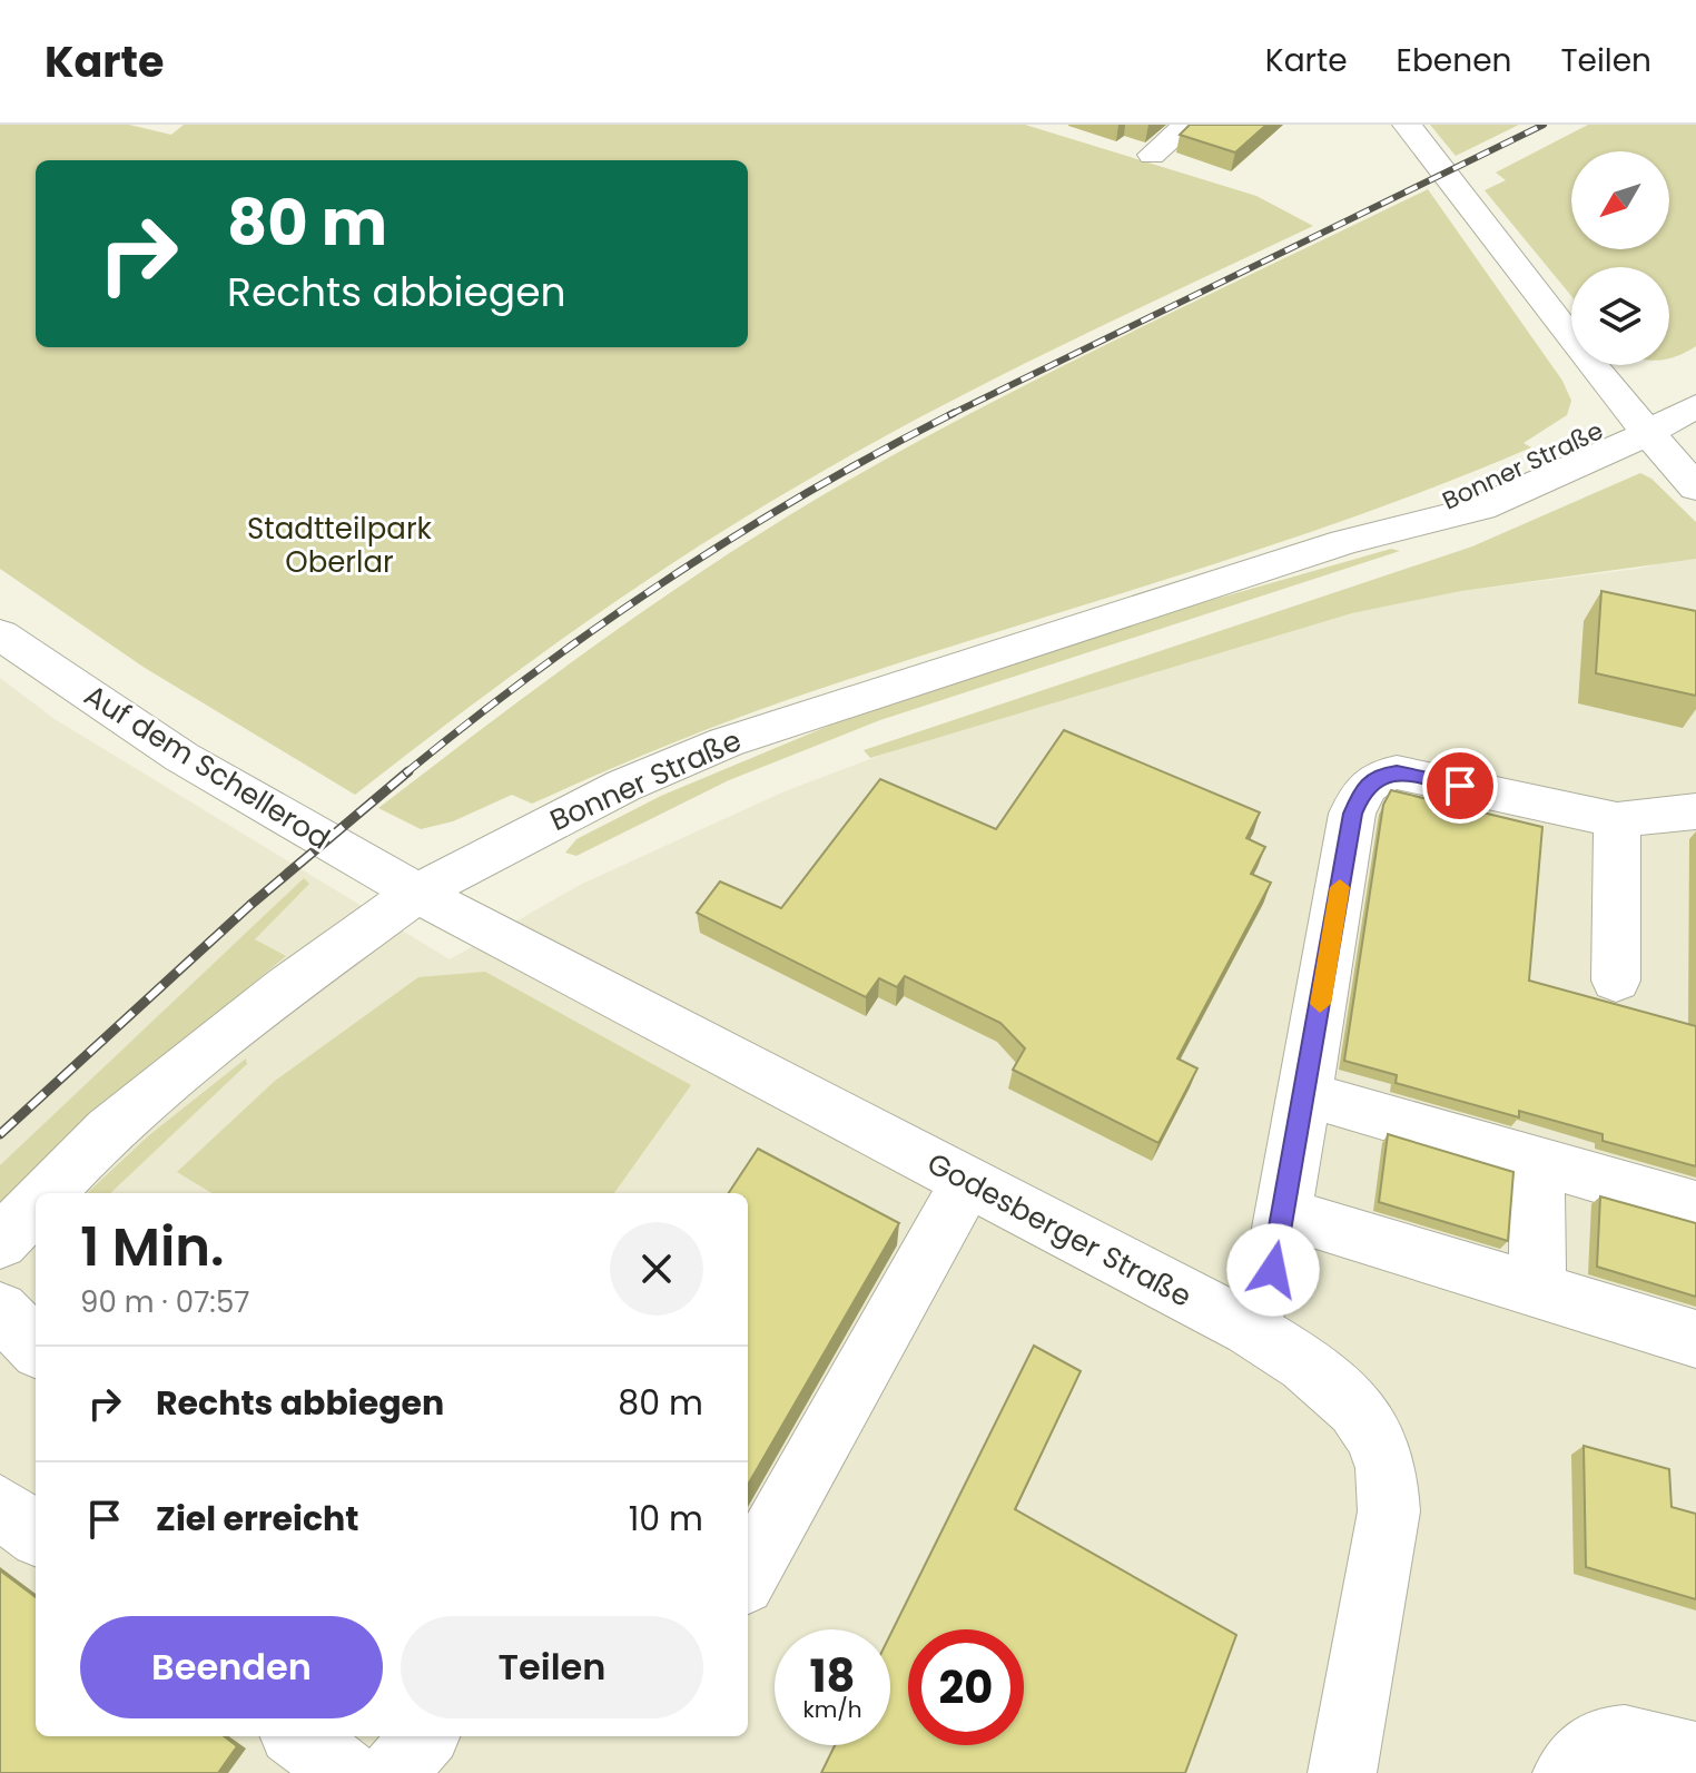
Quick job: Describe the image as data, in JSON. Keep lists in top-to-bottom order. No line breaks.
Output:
{"streets":{"street":["Bonner Straße","Auf dem Schellerod","Godesberger Straße"]},"crossings":[["Bonner Straße","Auf dem Schellerod"],["Bonner Straße","Godesberger Straße"],["Auf dem Schellerod","Godesberger Straße"]],"parks":["Stadtteilpark Oberlar"],"north":"bottom left","page":{"header":"Karte","nav":["Karte","Ebenen","Teilen"],"turn":["80 m","Rechts abbiegen"],"heading":["1 Min.","90 m · 07:57"],"list":[{"name":"Rechts abbiegen","value":"80 m"},{"name":"Ziel erreicht","value":"10 m"}],"buttons":["Beenden","Teilen"],"speed":"18 km/h","limit":"20"}}
